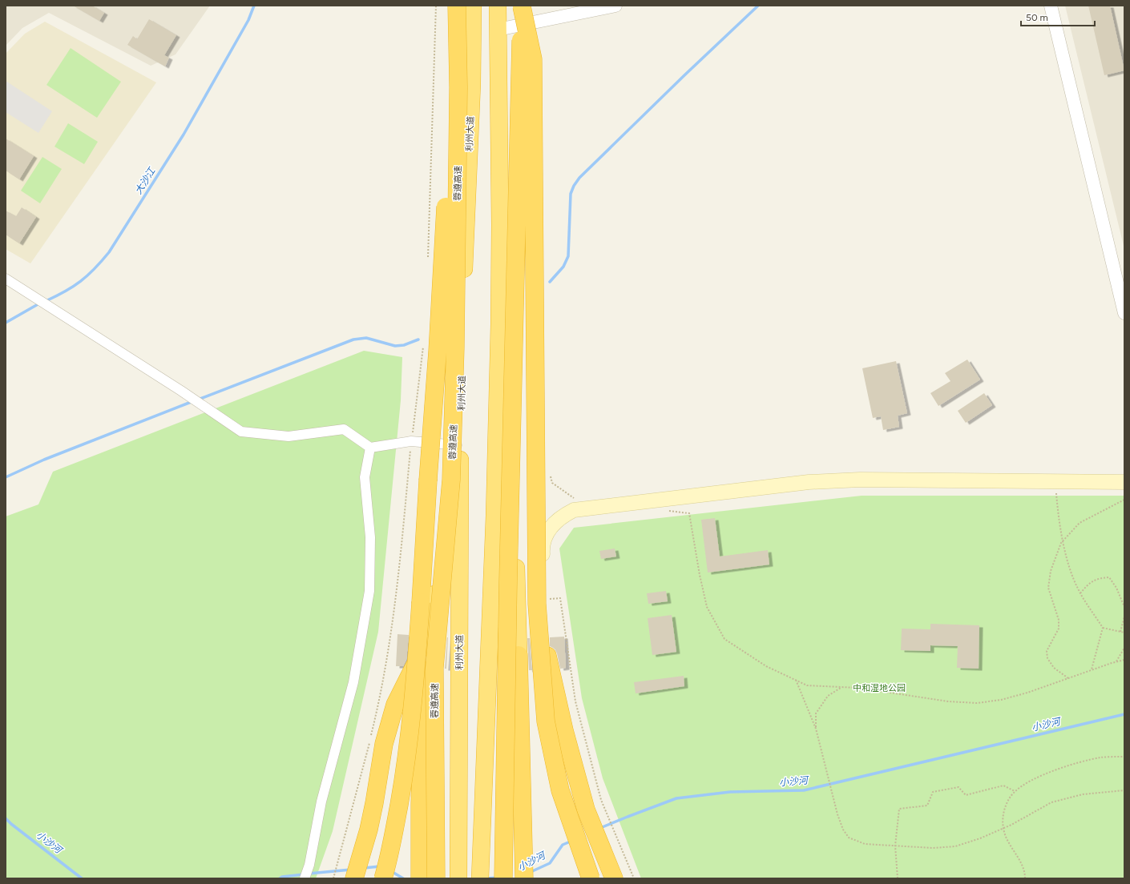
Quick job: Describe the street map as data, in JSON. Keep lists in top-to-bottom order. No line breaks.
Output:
{"streets":{"highway":["利州大道","蓉遵高速"]},"water":["大沙江","小沙河"],"parks":["中和湿地公园"],"scale_bar":"50 m"}
